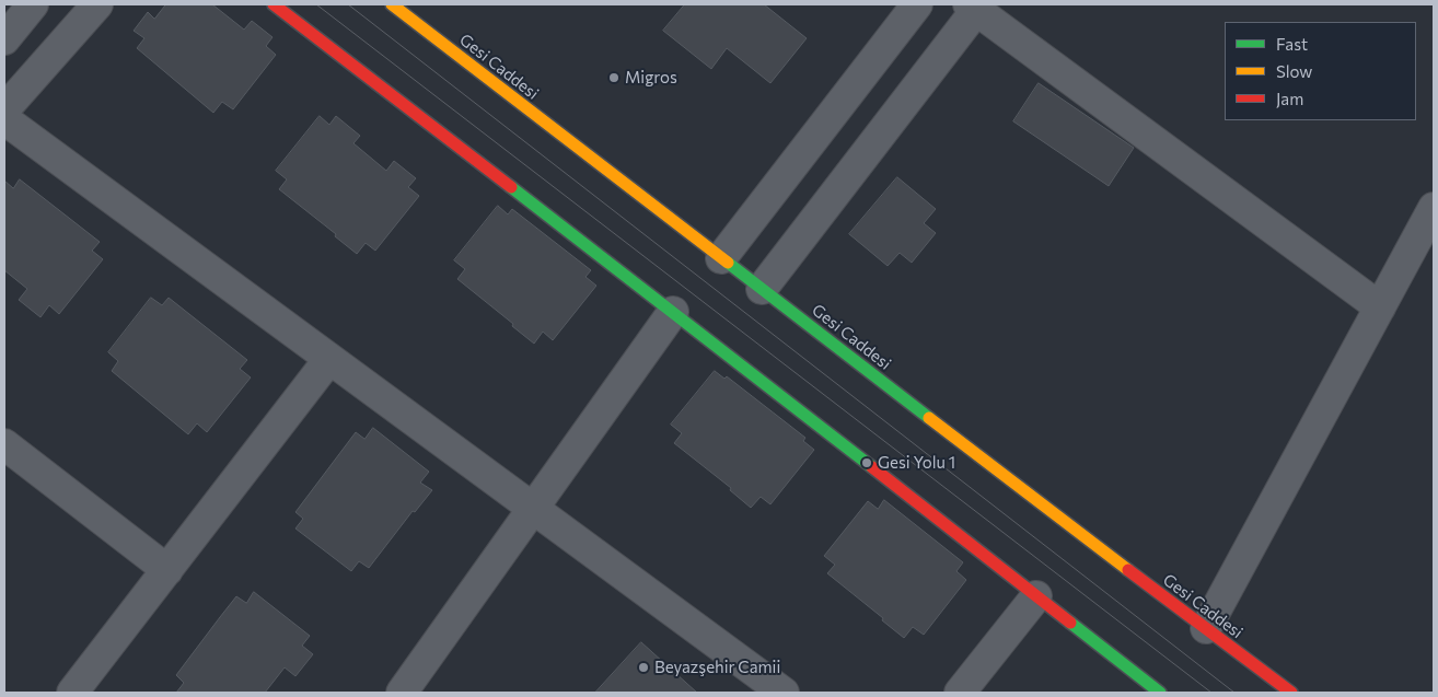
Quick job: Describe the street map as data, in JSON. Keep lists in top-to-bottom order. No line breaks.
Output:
{"streets":{"main road":["Gesi Caddesi"]},"places":["Migros","Gesi Yolu 1","Beyazşehir Camii"],"legend":["Fast","Slow","Jam"]}
